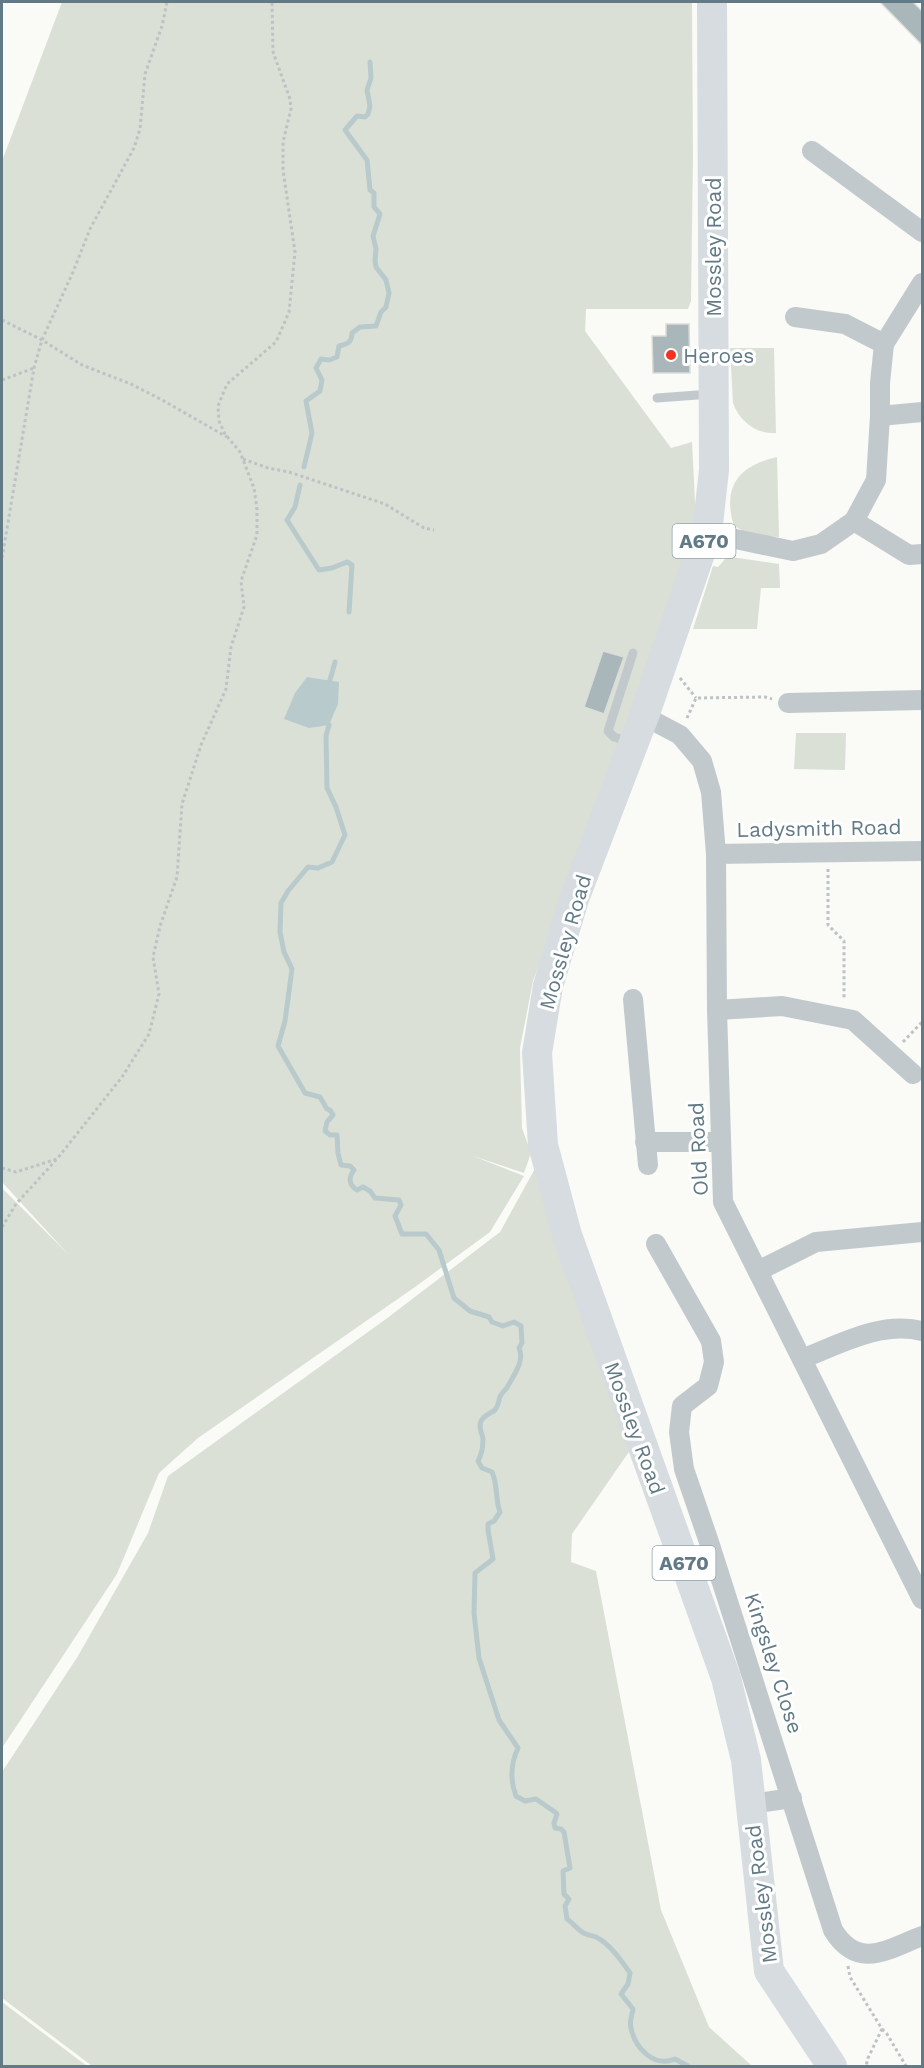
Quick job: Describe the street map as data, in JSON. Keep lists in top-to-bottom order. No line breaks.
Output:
{"streets":{"main road":["Mossley Road","A670"],"street":["Ladysmith Road","Old Road","Kingsley Close"]},"crossings":[["Mossley Road","Old Road"],["Ladysmith Road","Old Road"]],"places":["Heroes"]}
